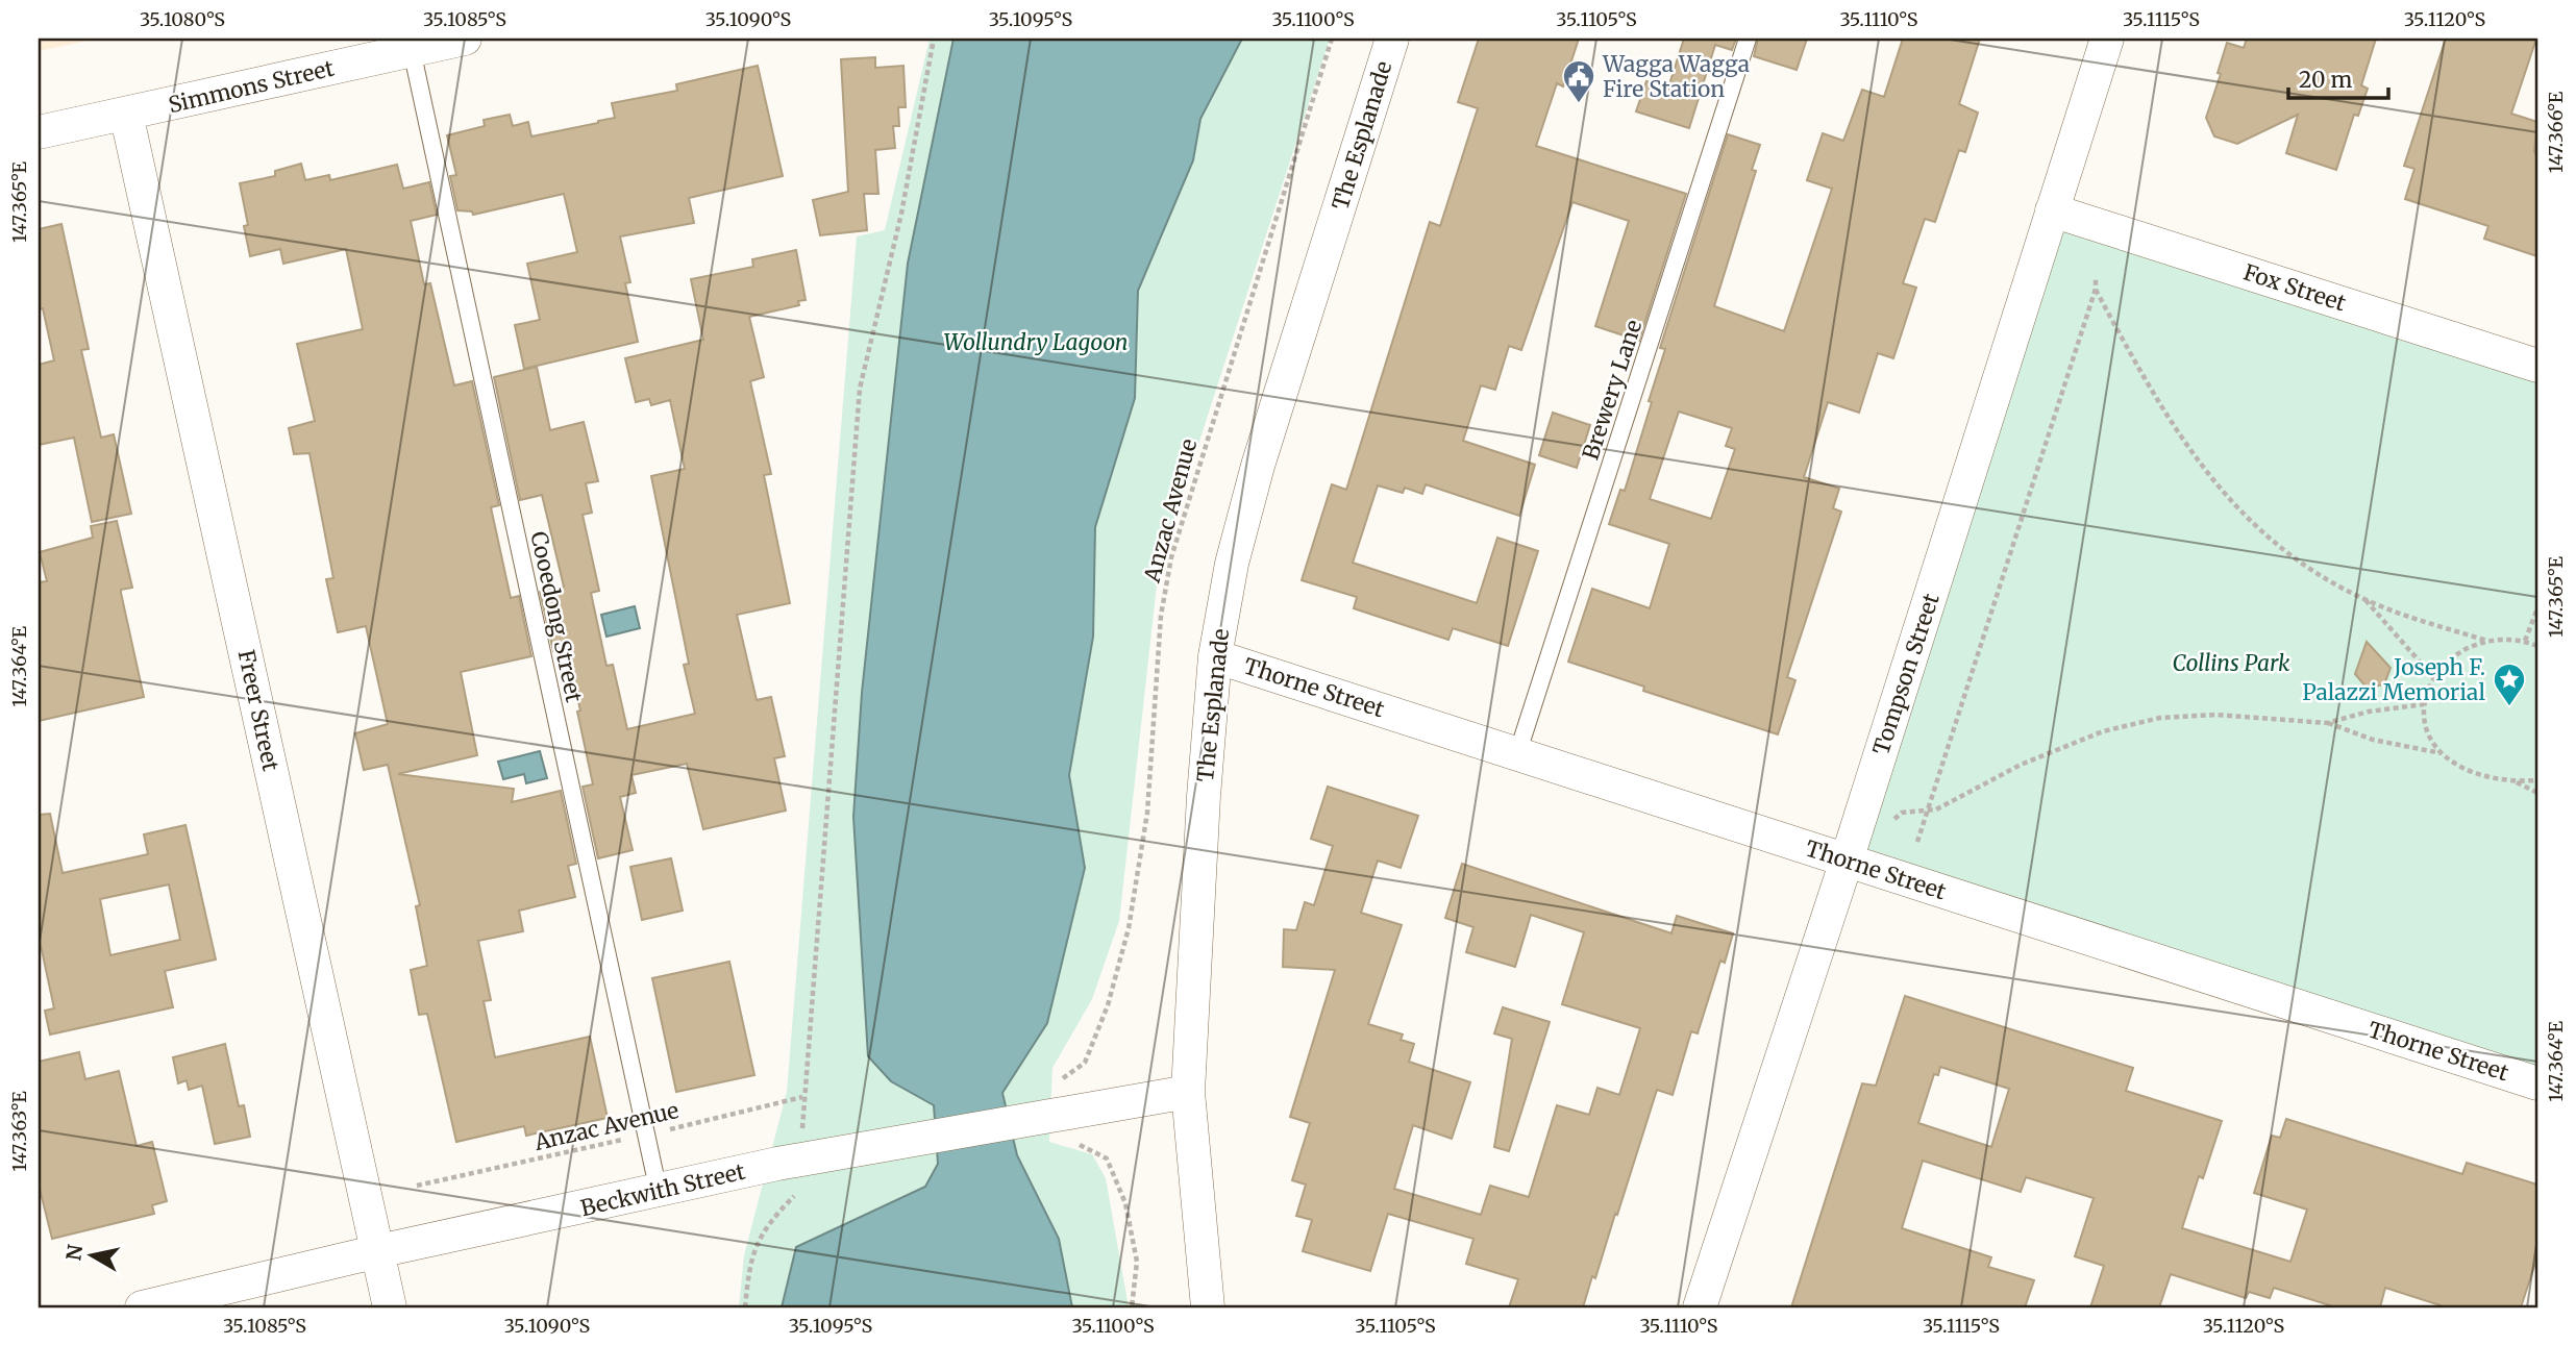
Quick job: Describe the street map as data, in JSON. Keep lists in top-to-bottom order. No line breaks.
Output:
{"streets":{"street":["Simmons Street","The Esplanade","Fox Street","Tompson Street","Thorne Street","Freer Street","Beckwith Street"],"lane":["Brewery Lane","Cooedong Street"],"path":["Anzac Avenue"]},"crossings":[["Simmons Street","Cooedong Street"],["Simmons Street","Freer Street"],["The Esplanade","Thorne Street"],["The Esplanade","Beckwith Street"],["Fox Street","Tompson Street"],["Brewery Lane","Thorne Street"],["Anzac Avenue","Cooedong Street"],["Cooedong Street","Beckwith Street"],["Tompson Street","Thorne Street"],["Freer Street","Beckwith Street"]],"parks":["Wollundry Lagoon","Collins Park"],"places":{"public building":["Wagga Wagga Fire Station"],"place":["Joseph F. Palazzi Memorial"]},"scale_bar":"20 m","north":"left","coordinates":["35.1080°S","35.1085°S","35.1090°S","35.1095°S","35.1100°S","35.1105°S","35.1110°S","35.1115°S","35.1120°S","147.366°E","147.365°E","147.364°E","147.363°E"]}
